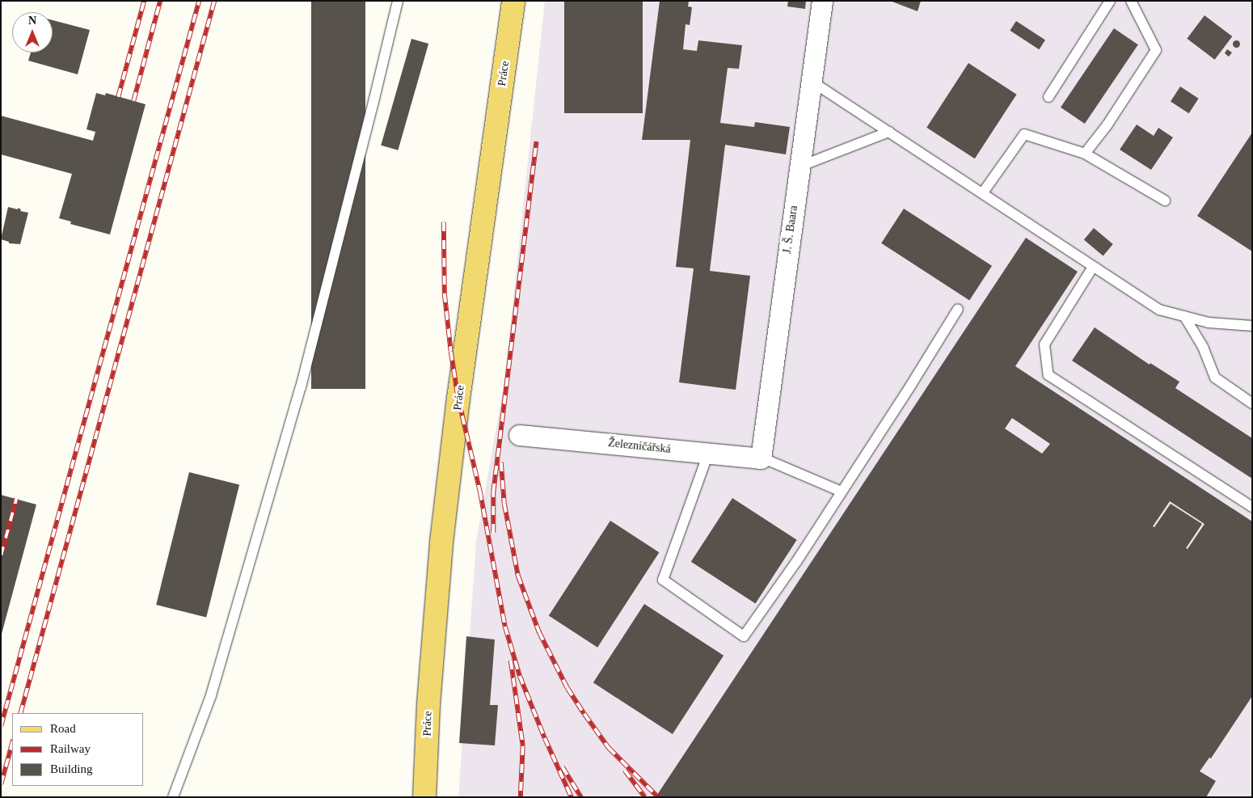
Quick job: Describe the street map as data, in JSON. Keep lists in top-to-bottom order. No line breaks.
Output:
{"streets":{"main road":["Práce"],"street":["J. Š. Baara","Železničářská"]},"crossings":[["J. Š. Baara","Železničářská"]],"legend":["Road","Railway","Building"],"north":"top"}
